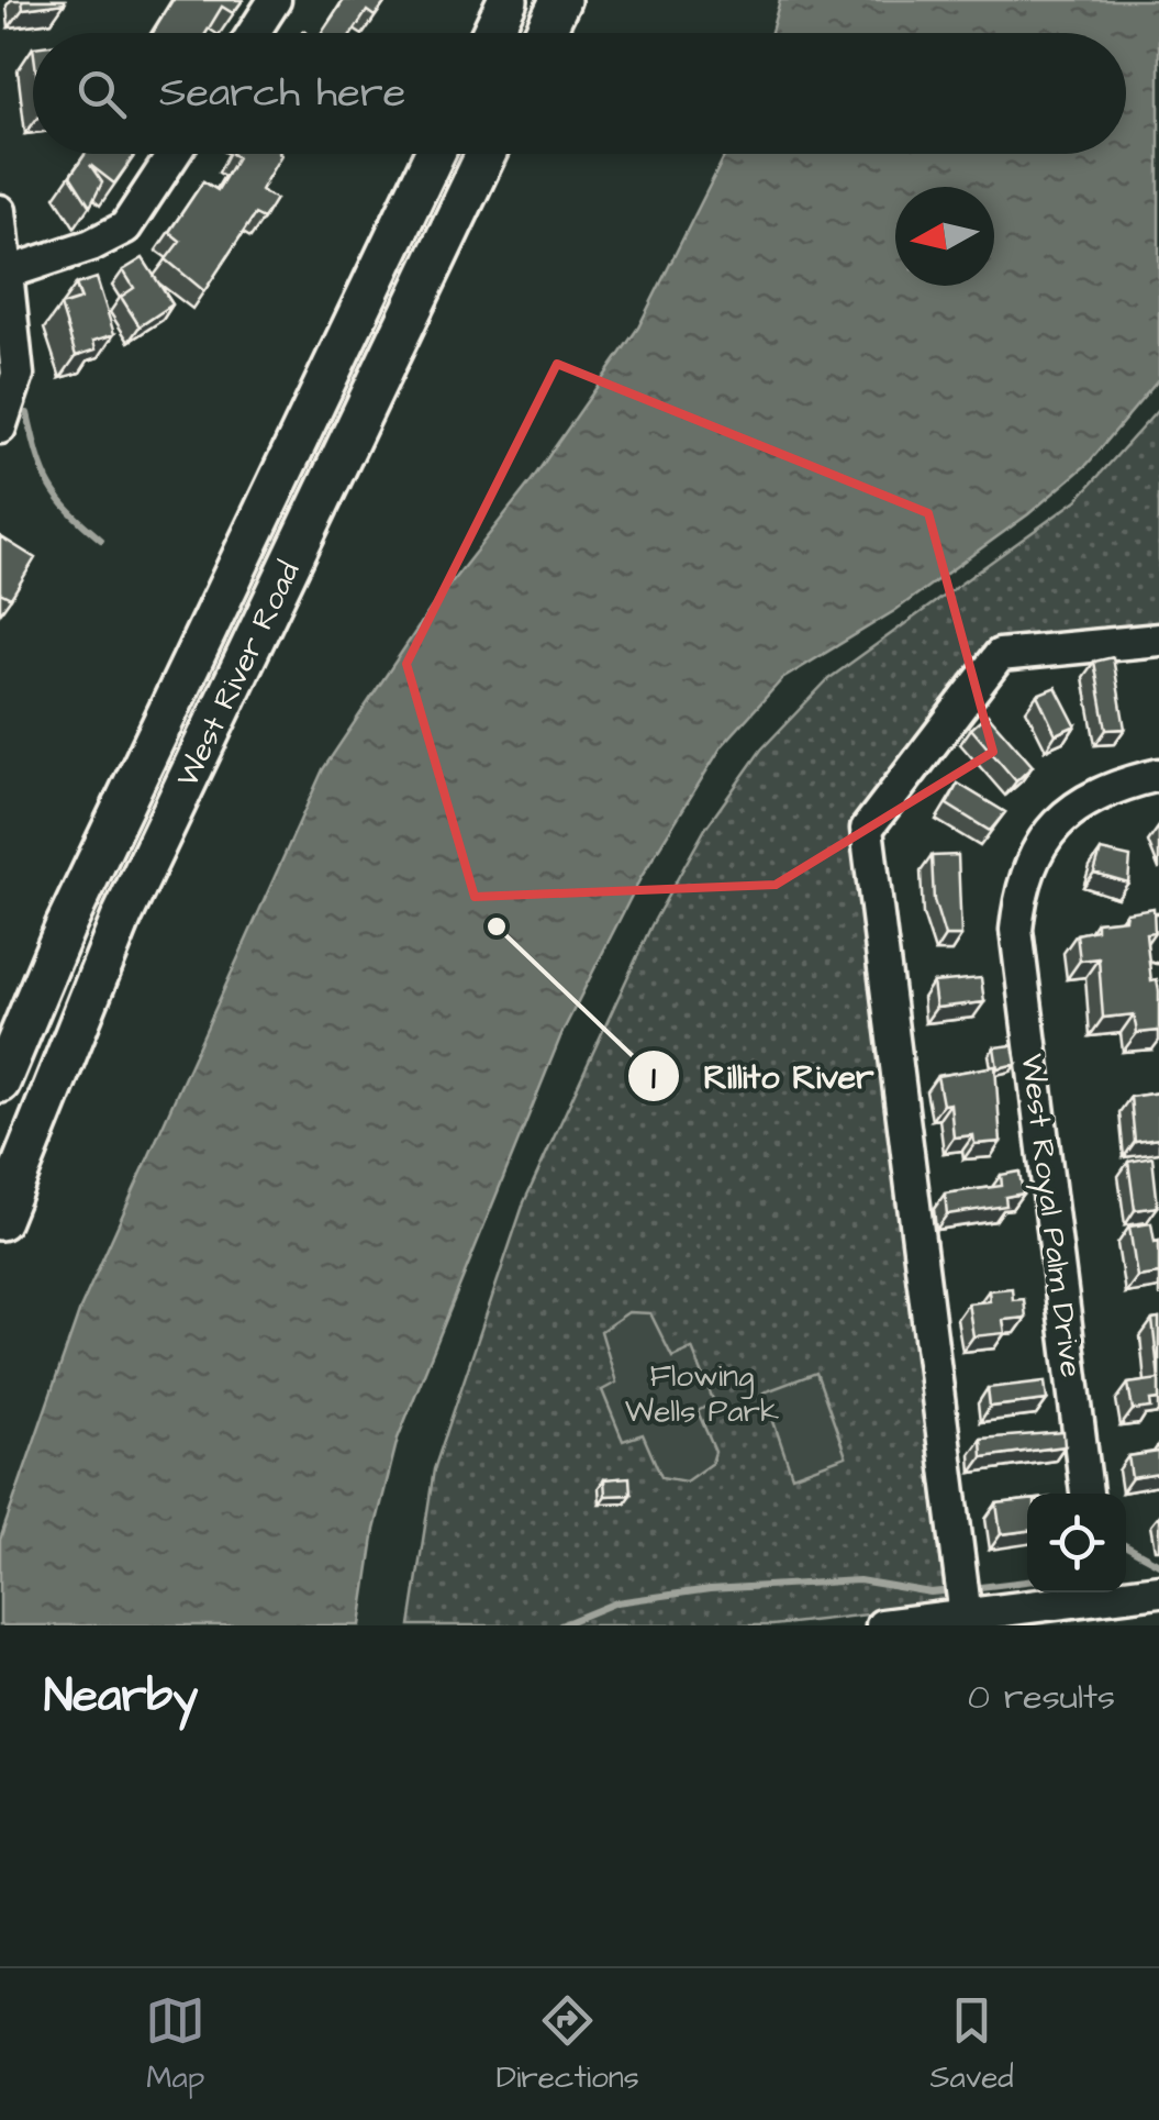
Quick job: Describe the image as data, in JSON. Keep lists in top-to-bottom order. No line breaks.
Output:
{"streets":{"main road":["West River Road"],"street":["West Royal Palm Drive"]},"parks":["Flowing Wells Park"],"places":["Rillito River"],"north":"left","page":{"search":"Search here","heading":["Nearby","0 results"],"nav":["Map","Directions","Saved"]}}
